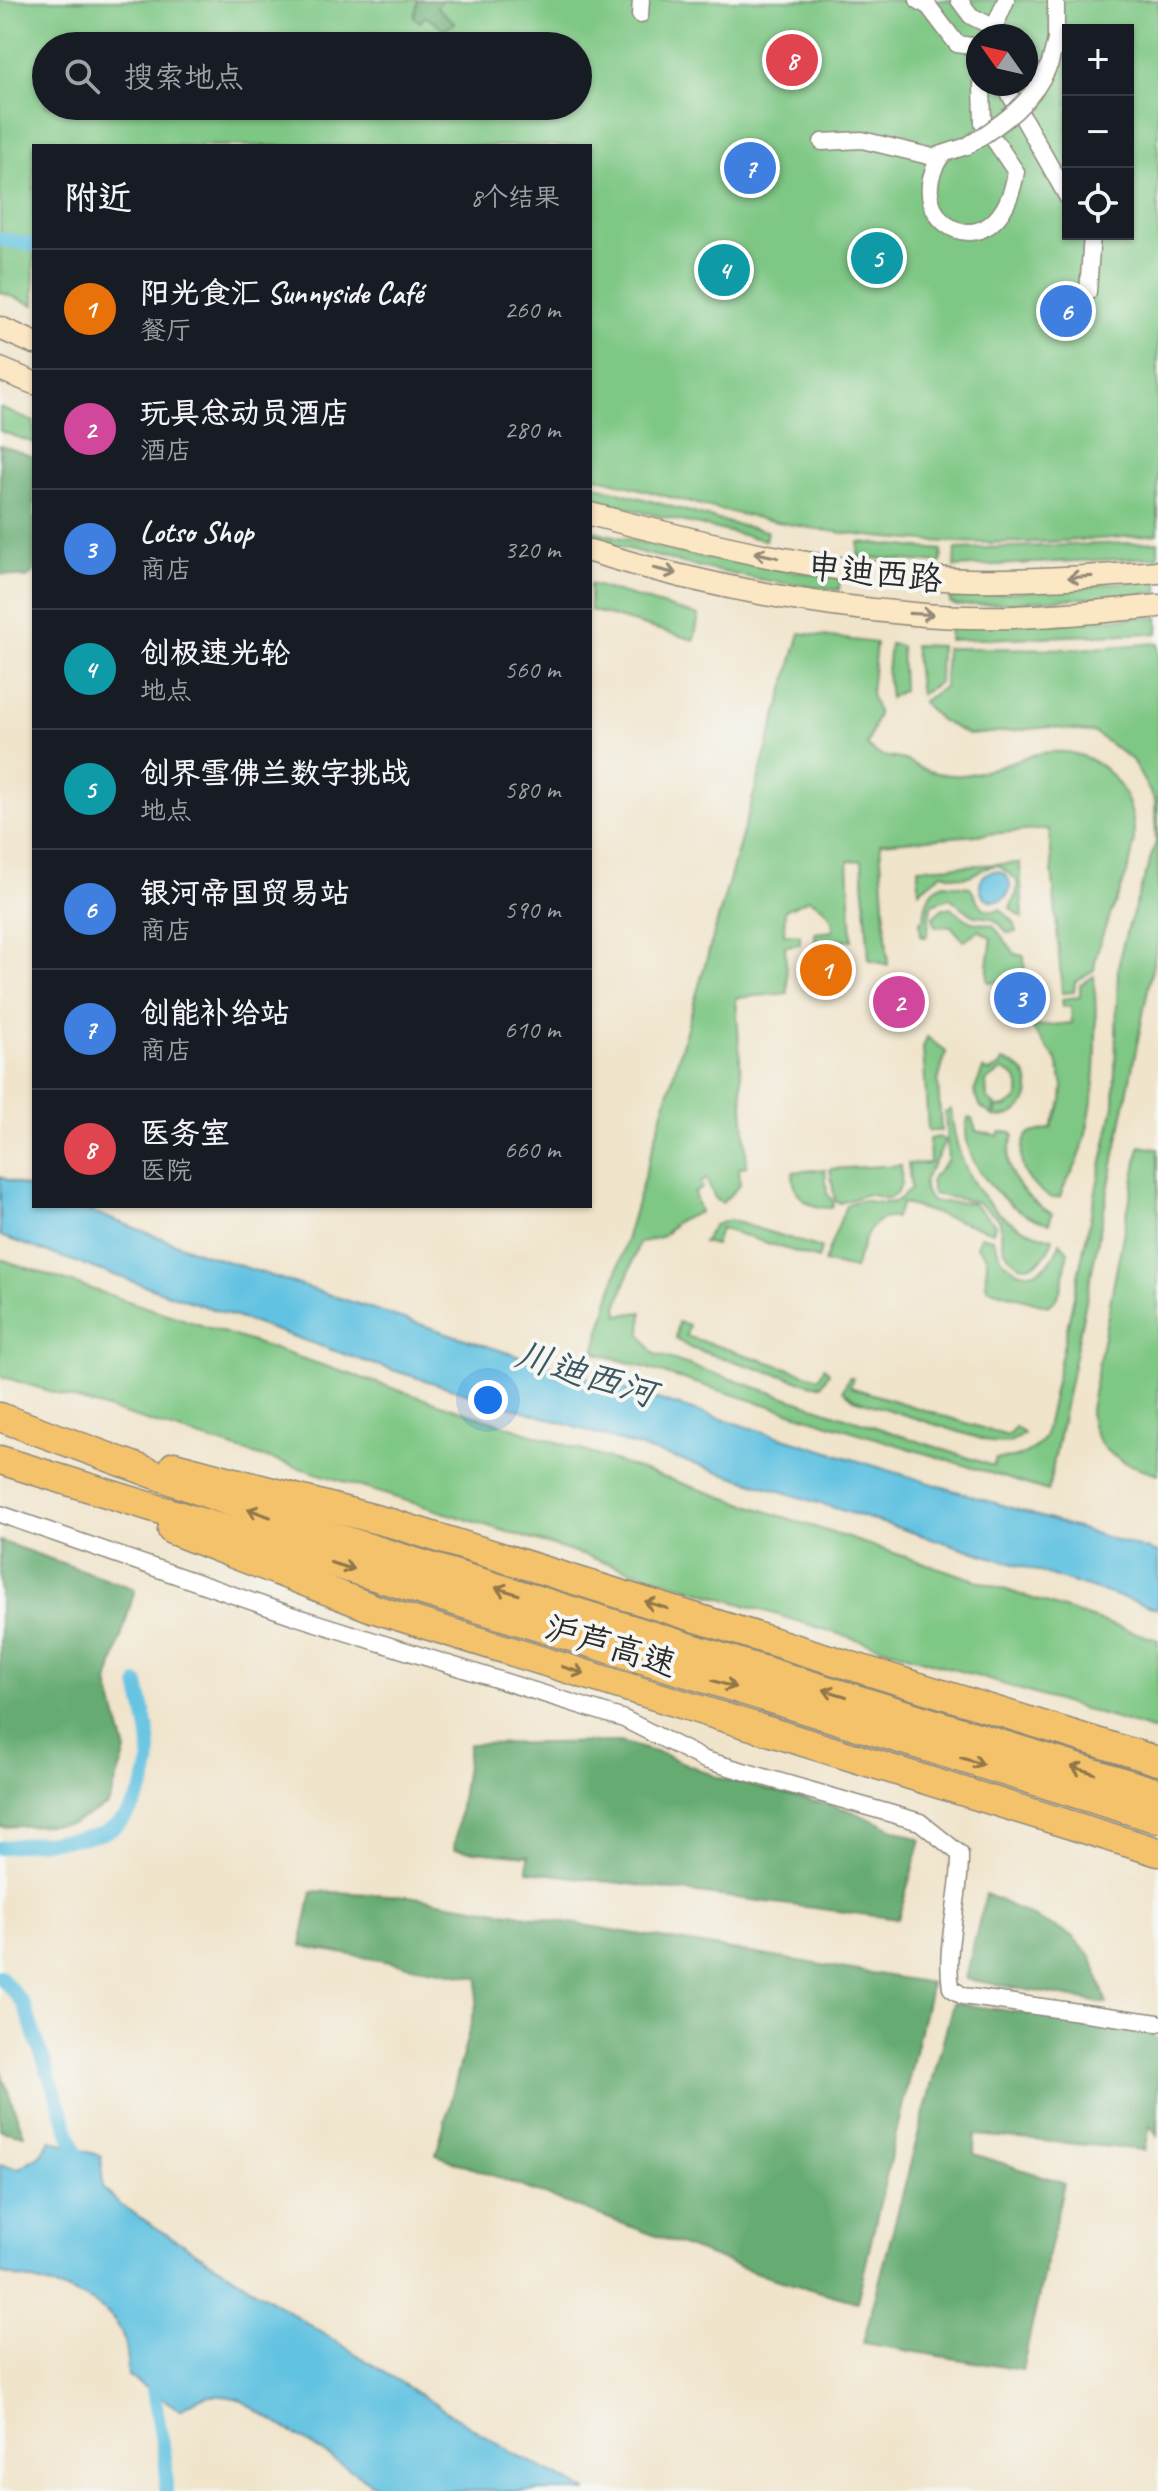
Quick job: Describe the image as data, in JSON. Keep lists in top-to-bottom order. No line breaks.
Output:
{"streets":{"highway":["沪芦高速"],"street":["申迪西路"]},"water":["川迪西河"],"north":"top left","page":{"map_buttons":["+","−"],"pins":["8","7","5","4","6","1","3","2"],"search":"搜索地点","heading":["附近","8个结果"],"list":[{"mark":"1","name":"阳光食汇 Sunnyside Café","note":"餐厅","value":"260 m"},{"mark":"2","name":"玩具总动员酒店","note":"酒店","value":"280 m"},{"mark":"3","name":"Lotso Shop","note":"商店","value":"320 m"},{"mark":"4","name":"创极速光轮","note":"地点","value":"560 m"},{"mark":"5","name":"创界雪佛兰数字挑战","note":"地点","value":"580 m"},{"mark":"6","name":"银河帝国贸易站","note":"商店","value":"590 m"},{"mark":"7","name":"创能补给站","note":"商店","value":"610 m"},{"mark":"8","name":"医务室","note":"医院","value":"660 m"}]}}
